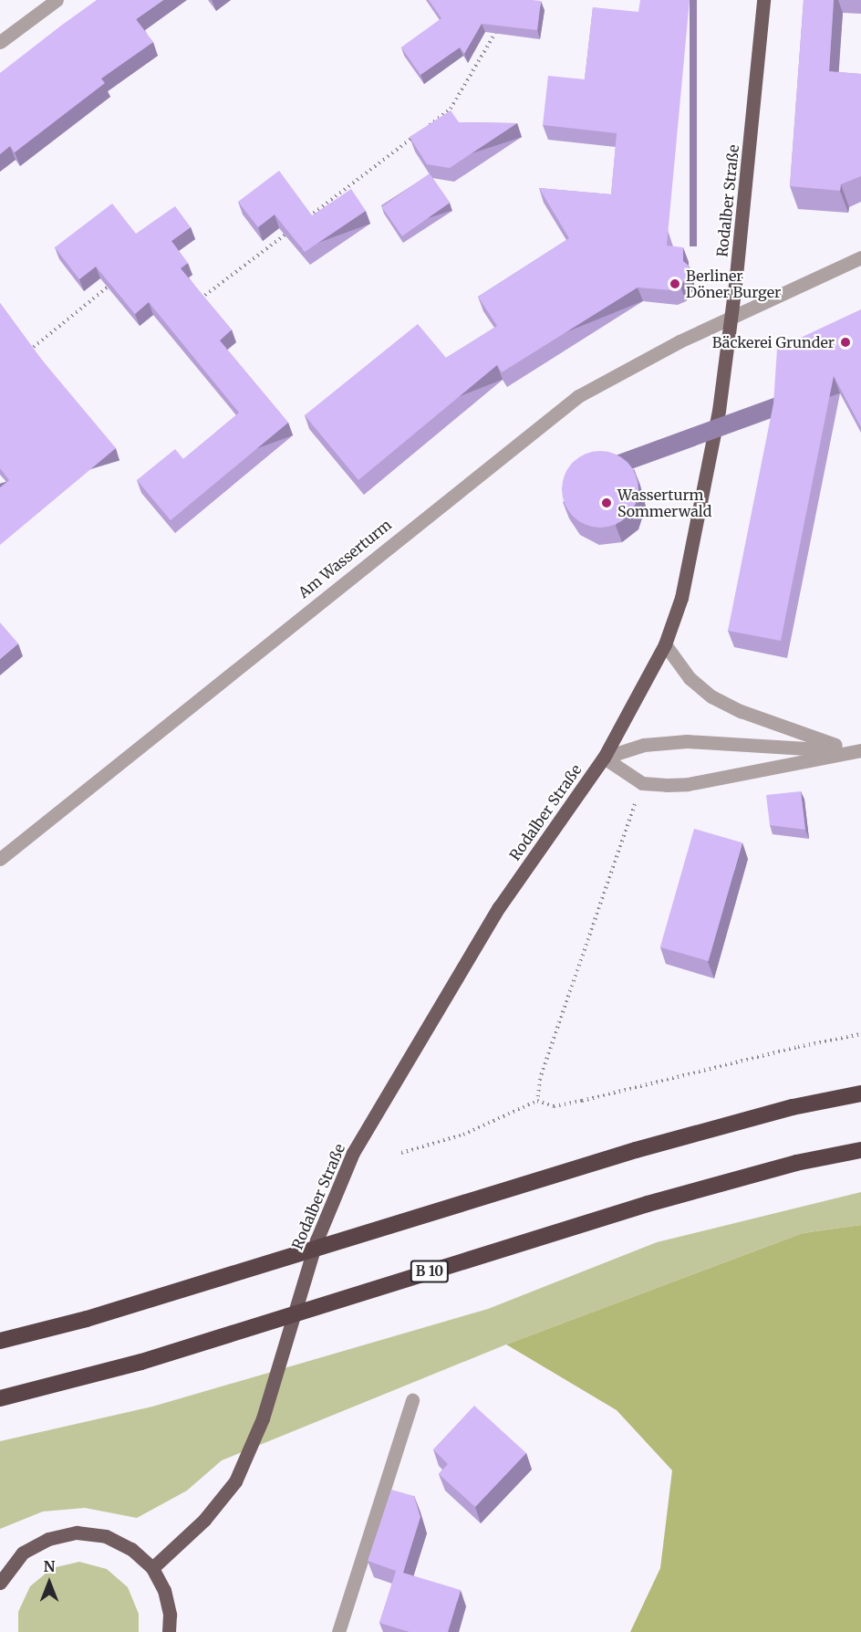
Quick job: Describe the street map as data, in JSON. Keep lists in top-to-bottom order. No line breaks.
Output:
{"streets":{"highway":["B 10"],"main road":["Rodalber Straße"],"street":["Am Wasserturm"]},"crossings":[["Rodalber Straße","Am Wasserturm"]],"places":["Berliner Döner Burger","Bäckerei Grunder","Wasserturm Sommerwald"],"north":"top"}
